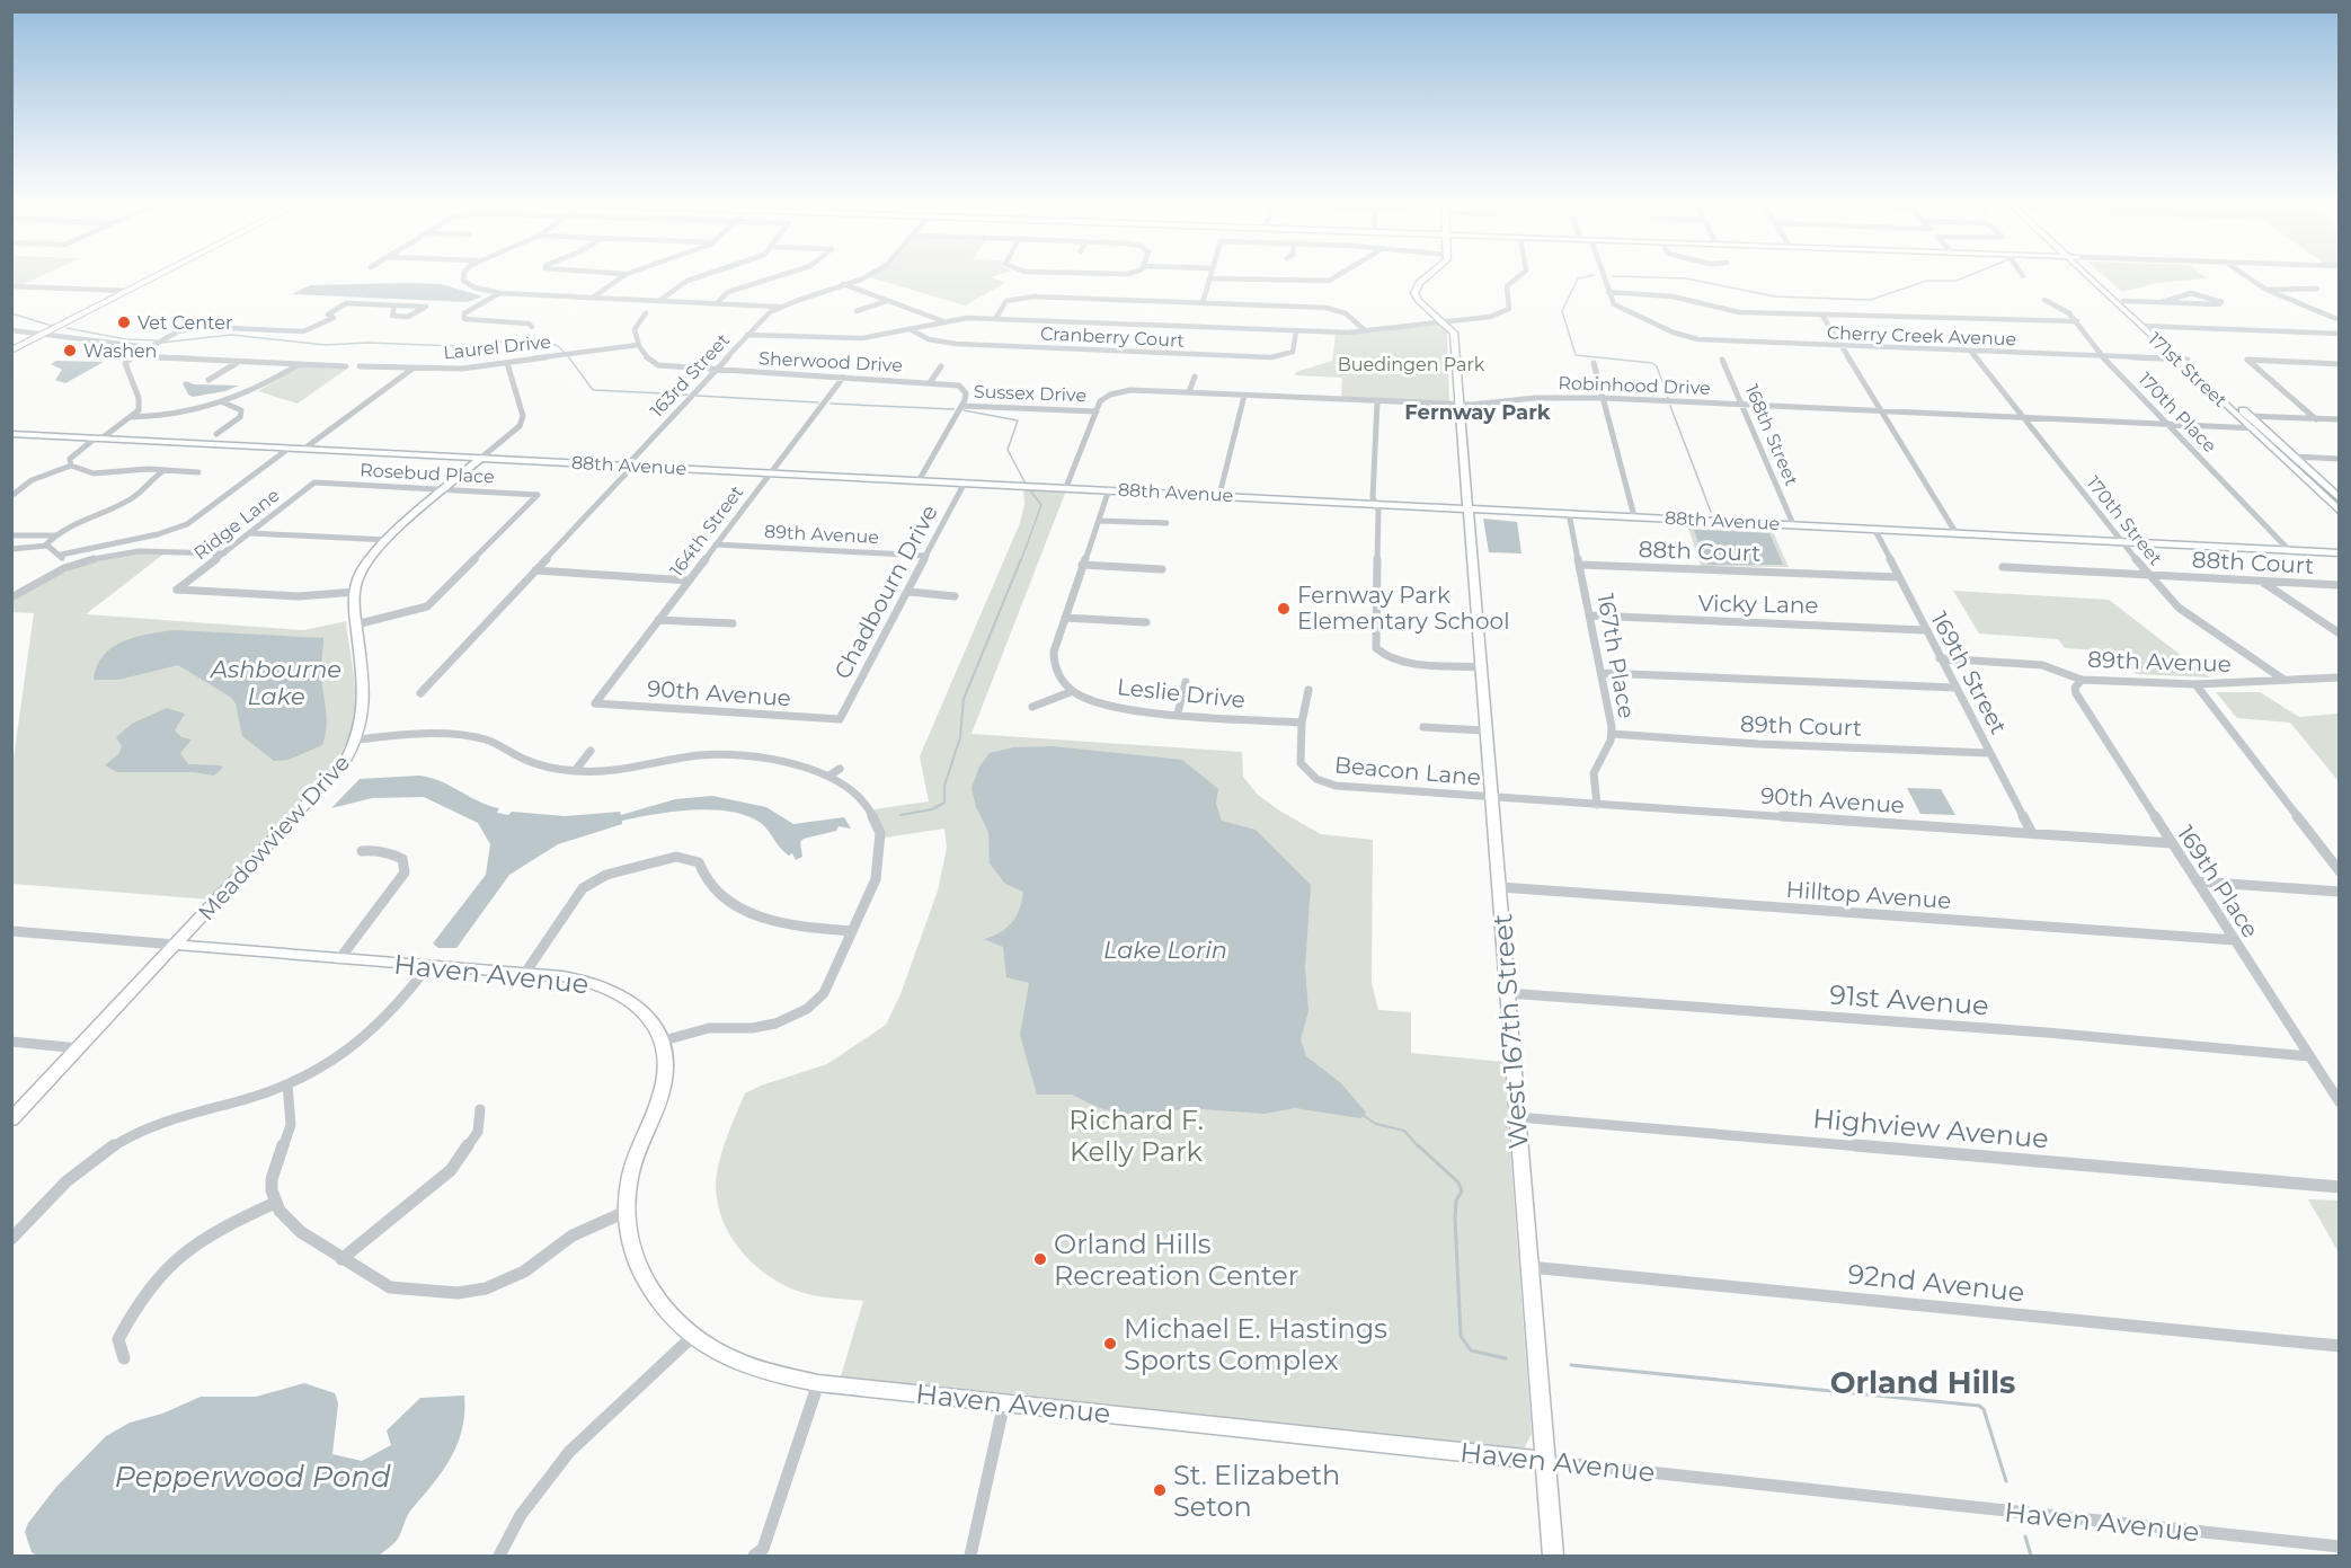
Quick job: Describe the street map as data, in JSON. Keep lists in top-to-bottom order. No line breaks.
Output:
{"streets":{"street":["Cherry Creek Avenue","Cranberry Court","Laurel Drive","Sherwood Drive","171st Street","163rd Street","Robinhood Drive","Sussex Drive","170th Place","168th Street","88th Avenue","Rosebud Place","170th Street","Ridge Lane","164th Street","89th Avenue","88th Court","Chadbourn Drive","Vicky Lane","167th Place","169th Street","90th Avenue","Leslie Drive","89th Court","Beacon Lane","Meadowview Drive","169th Place","Hilltop Avenue","Haven Avenue","91st Avenue","West 167th Street","Highview Avenue","92nd Avenue"]},"crossings":[["Cherry Creek Avenue","171st Street"],["Cherry Creek Avenue","170th Place"],["Cherry Creek Avenue","170th Street"],["Laurel Drive","Sherwood Drive"],["Sherwood Drive","163rd Street"],["Sherwood Drive","Sussex Drive"],["Sherwood Drive","164th Street"],["171st Street","Robinhood Drive"],["163rd Street","88th Avenue"],["Robinhood Drive","Sussex Drive"],["Robinhood Drive","170th Place"],["Robinhood Drive","168th Street"],["Robinhood Drive","170th Street"],["Robinhood Drive","West 167th Street"],["170th Place","88th Avenue"],["168th Street","88th Avenue"],["88th Avenue","170th Street"],["88th Avenue","164th Street"],["88th Avenue","Chadbourn Drive"],["88th Avenue","167th Place"],["88th Avenue","169th Street"],["88th Avenue","Meadowview Drive"],["88th Avenue","West 167th Street"],["Rosebud Place","Ridge Lane"],["Rosebud Place","Meadowview Drive"],["170th Street","89th Avenue"],["170th Street","88th Court"],["Ridge Lane","Meadowview Drive"],["164th Street","89th Avenue"],["164th Street","90th Avenue"],["89th Avenue","Chadbourn Drive"],["89th Avenue","169th Street"],["89th Avenue","169th Place"],["88th Court","167th Place"],["88th Court","169th Street"],["Chadbourn Drive","90th Avenue"],["Vicky Lane","167th Place"],["Vicky Lane","169th Street"],["167th Place","90th Avenue"],["167th Place","89th Court"],["169th Street","90th Avenue"],["169th Street","89th Court"],["90th Avenue","Beacon Lane"],["90th Avenue","169th Place"],["90th Avenue","West 167th Street"],["Leslie Drive","Beacon Lane"],["Beacon Lane","West 167th Street"],["Meadowview Drive","Haven Avenue"],["169th Place","Hilltop Avenue"],["169th Place","91st Avenue"],["Hilltop Avenue","West 167th Street"],["Haven Avenue","West 167th Street"],["91st Avenue","West 167th Street"],["West 167th Street","Highview Avenue"],["West 167th Street","92nd Avenue"]],"districts":["Fernway Park","Orland Hills"],"water":["Ashbourne Lake","Lake Lorin","Pepperwood Pond"],"parks":["Buedingen Park","Richard F. Kelly Park"],"places":["Vet Center","Washen","Fernway Park Elementary School","Orland Hills Recreation Center","Michael E. Hastings Sports Complex","St. Elizabeth Seton"]}
